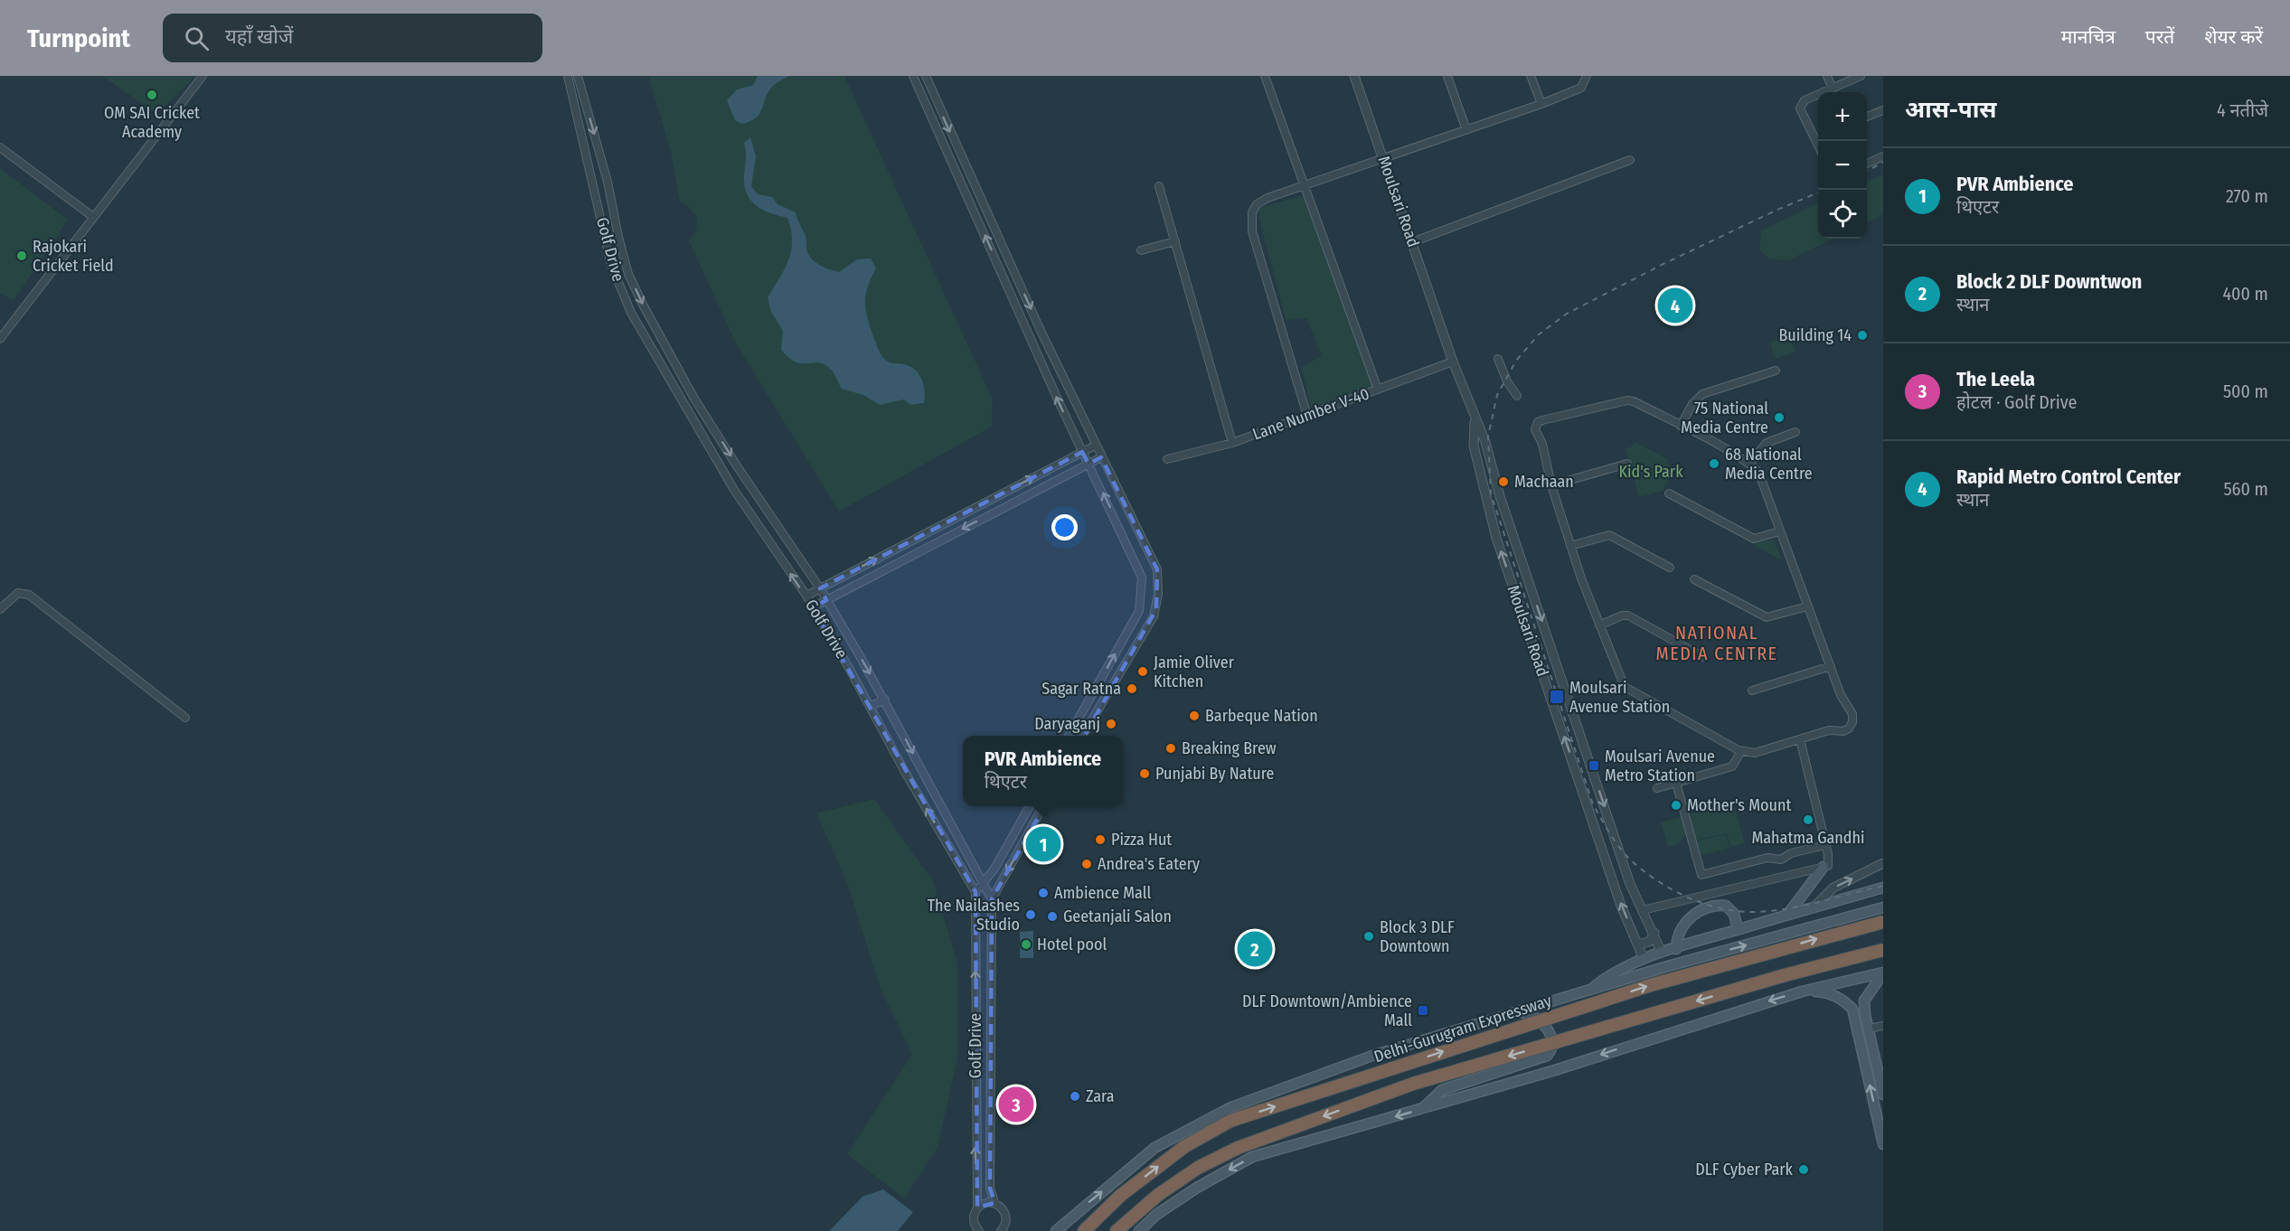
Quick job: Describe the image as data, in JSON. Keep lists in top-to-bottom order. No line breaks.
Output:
{"streets":{"highway":["Delhi-Gurugram Expressway"],"street":["Moulsari Road","Golf Drive","Lane Number V-40"]},"crossings":[["Moulsari Road","Lane Number V-40"]],"districts":["NATIONAL MEDIA CENTRE"],"parks":["Kid's Park"],"places":{"other":["OM SAI Cricket Academy","Rajokari Cricket Field","Building 14","75 National Media Centre","68 National Media Centre","Machaan","Jamie Oliver Kitchen","Sagar Ratna","Barbeque Nation","Daryaganj","Breaking Brew","Punjabi By Nature","Mother's Mount","Mahatma Gandhi","Pizza Hut","Andrea's Eatery","Ambience Mall","The Nailashes Studio","Geetanjali Salon","Block 3 DLF Downtown","Hotel pool","Zara","DLF Cyber Park"],"transit":["Moulsari Avenue Station","Moulsari Avenue Metro Station","DLF Downtown/Ambience Mall"]},"page":{"header":"Turnpoint","search":"यहाँ खोजें","nav":["मानचित्र","परतें","शेयर करें"],"heading":["आस-पास","4 नतीजे"],"map_buttons":["+","−"],"list":[{"mark":"1","name":"PVR Ambience","note":"थिएटर","value":"270 m"},{"mark":"2","name":"Block 2 DLF Downtwon","note":"स्थान","value":"400 m"},{"mark":"3","name":"The Leela","note":"होटल · Golf Drive","value":"500 m"},{"mark":"4","name":"Rapid Metro Control Center","note":"स्थान","value":"560 m"}],"pins":["4","1","2","3"],"popup":["PVR Ambience","थिएटर"]}}
